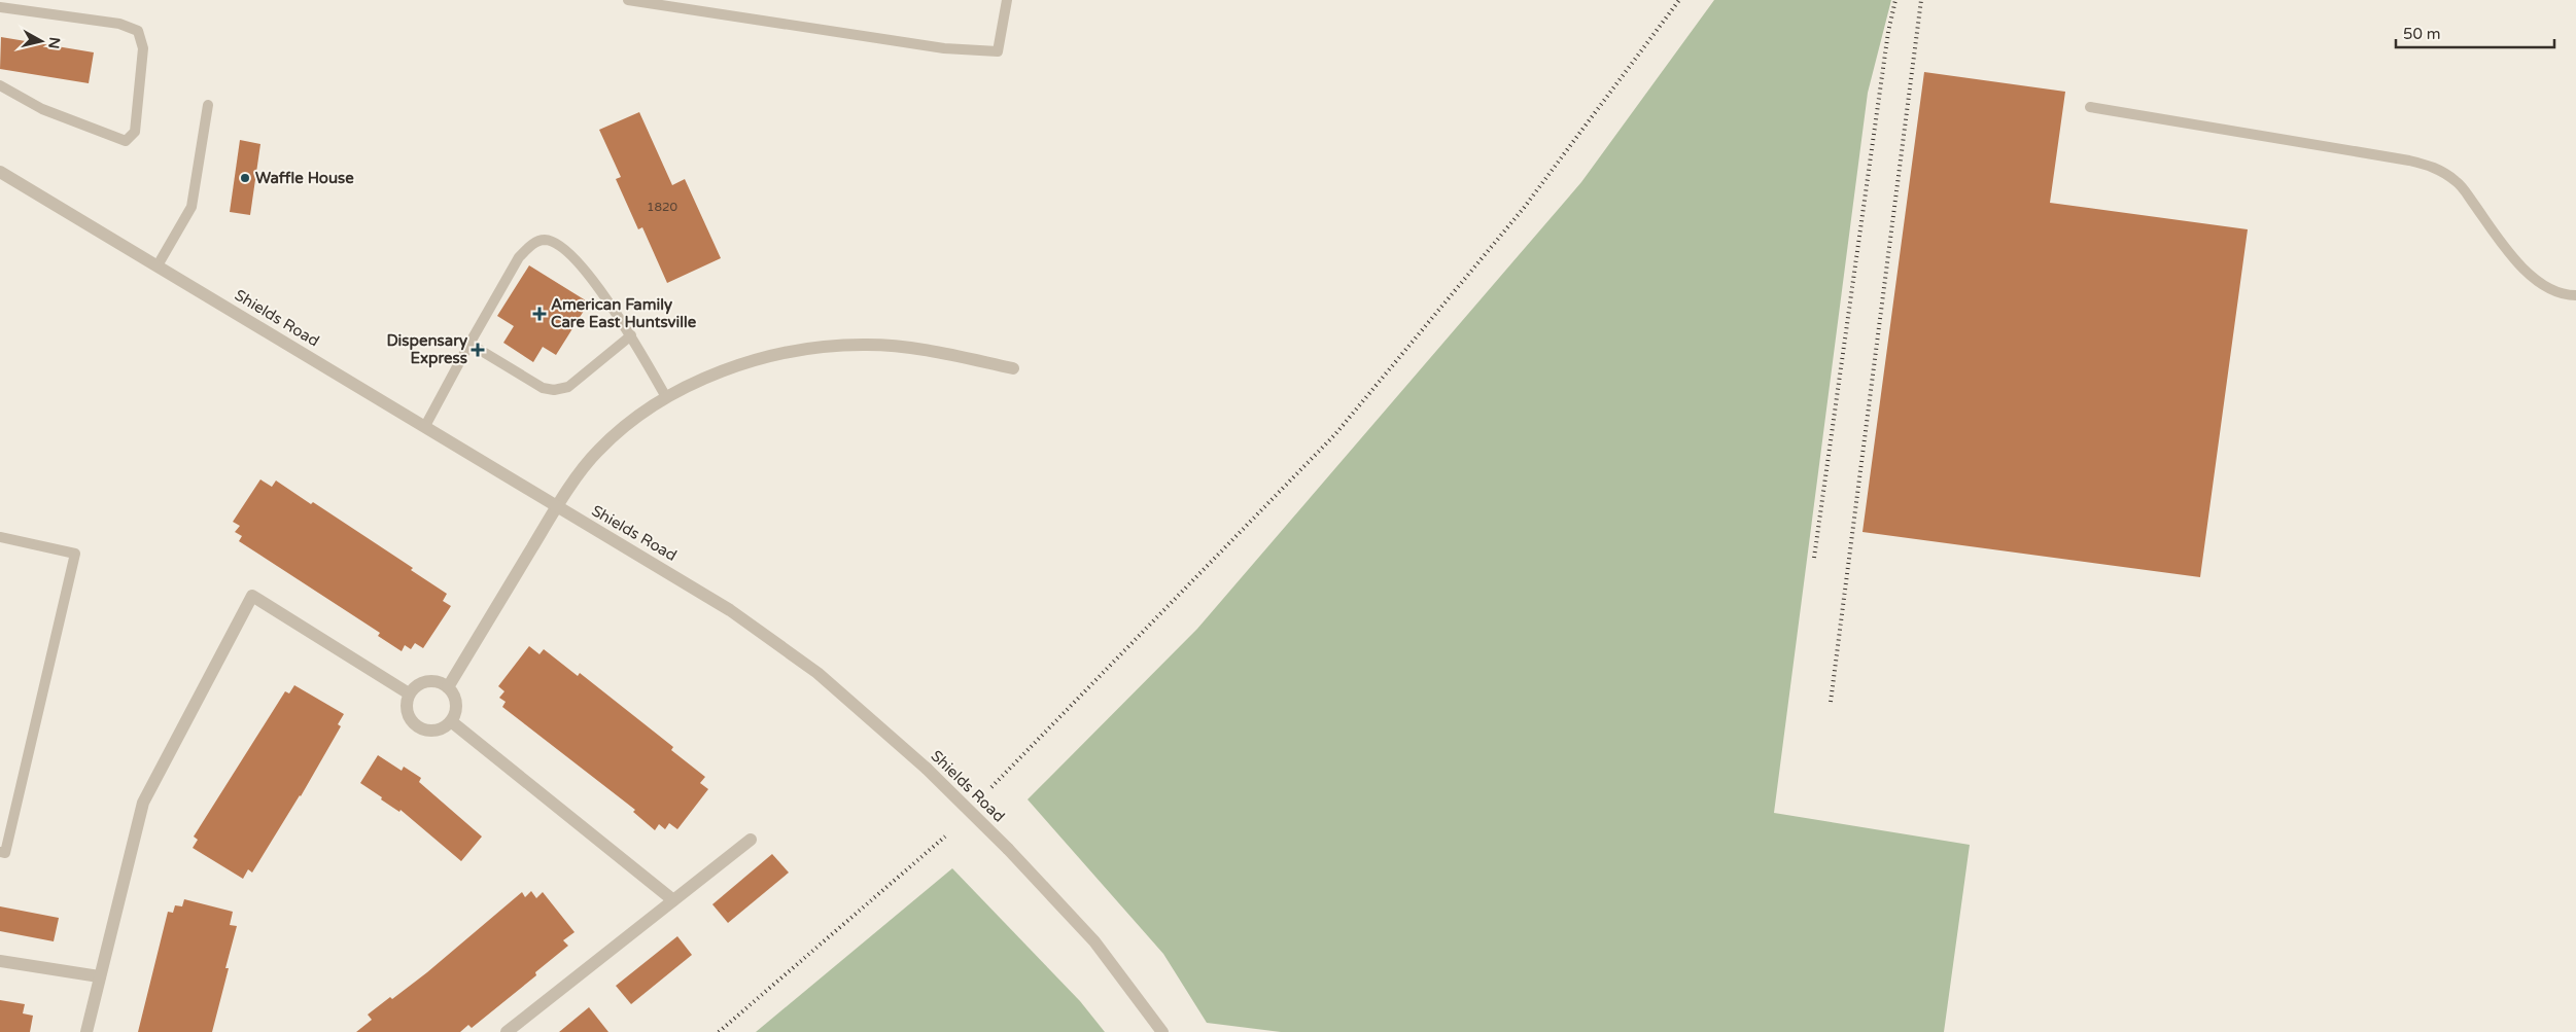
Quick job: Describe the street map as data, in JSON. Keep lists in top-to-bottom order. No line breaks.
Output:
{"streets":{"street":["Shields Road"]},"places":{"other":["Waffle House"],"health":["American Family Care East Huntsville","Dispensary Express"]},"house_numbers":["1820"],"scale_bar":"50 m","north":"right"}
